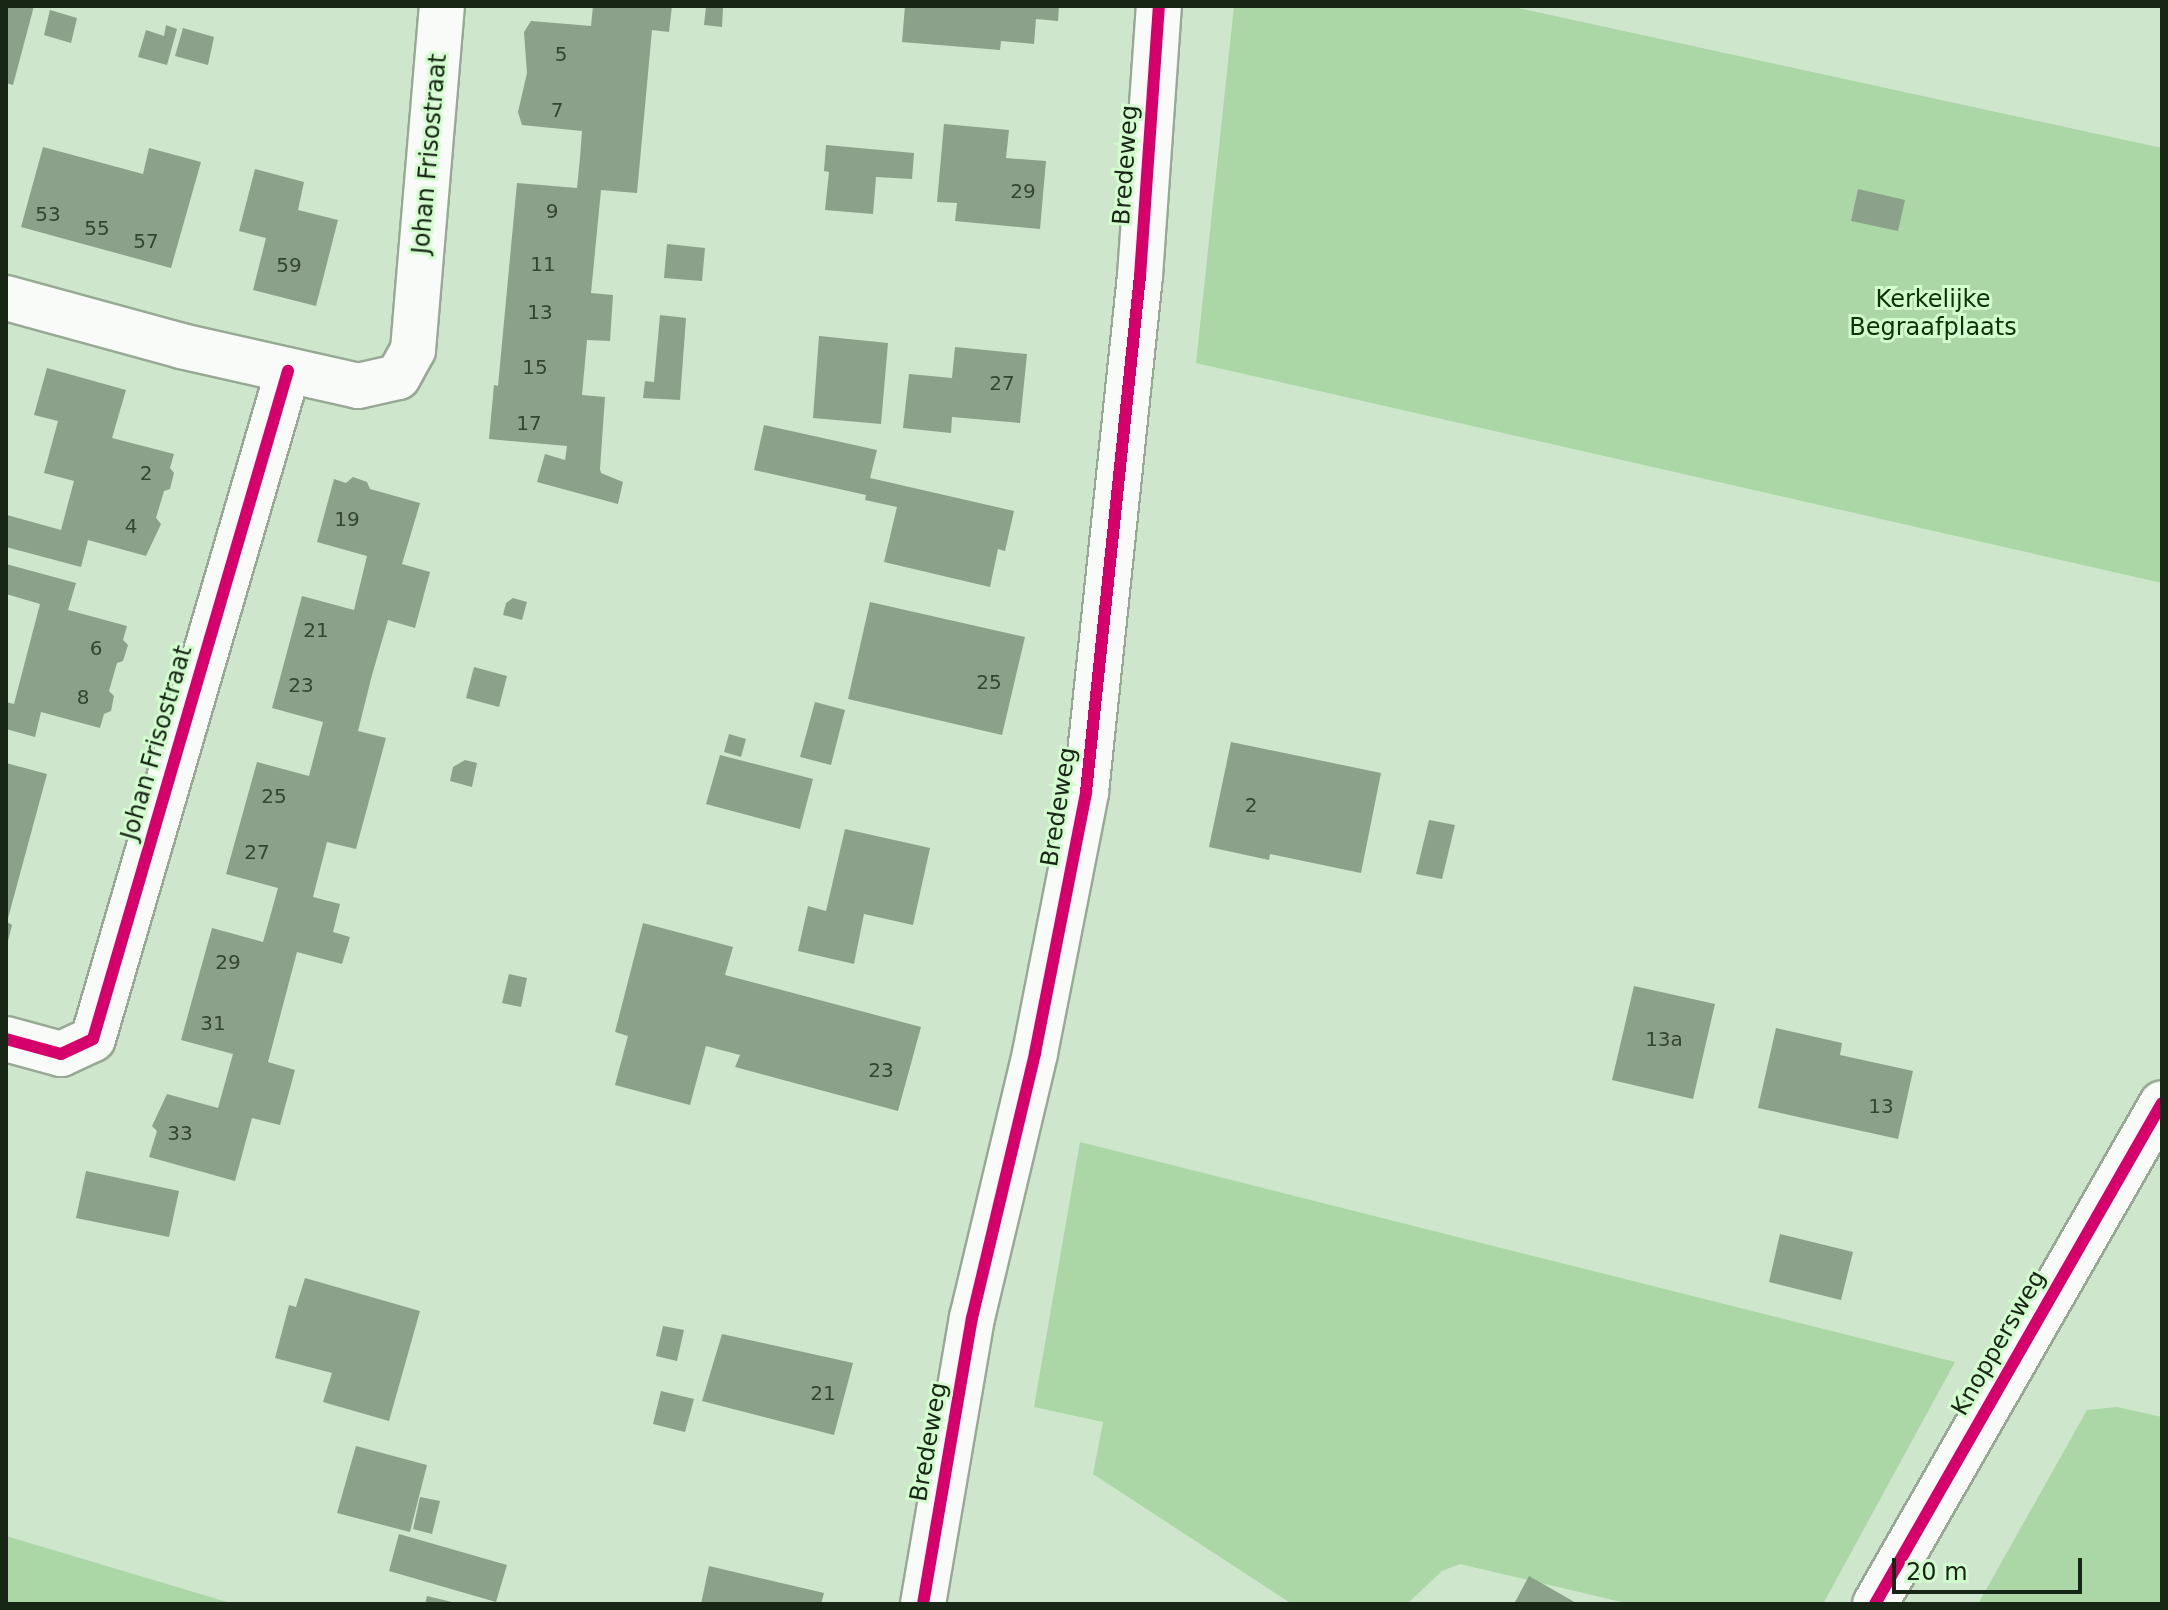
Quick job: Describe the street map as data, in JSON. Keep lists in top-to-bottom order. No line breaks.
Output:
{"streets":{"street":["Johan Frisostraat","Bredeweg","Knoppersweg"]},"parks":["Kerkelijke Begraafplaats"],"house_numbers":["5","7","29","9","53","55","57","11","59","13","15","27","17","2","19","4","21","6","25","23","8","25","2","27","29","31","13a","23","13","33","21"],"scale_bar":"20 m"}
